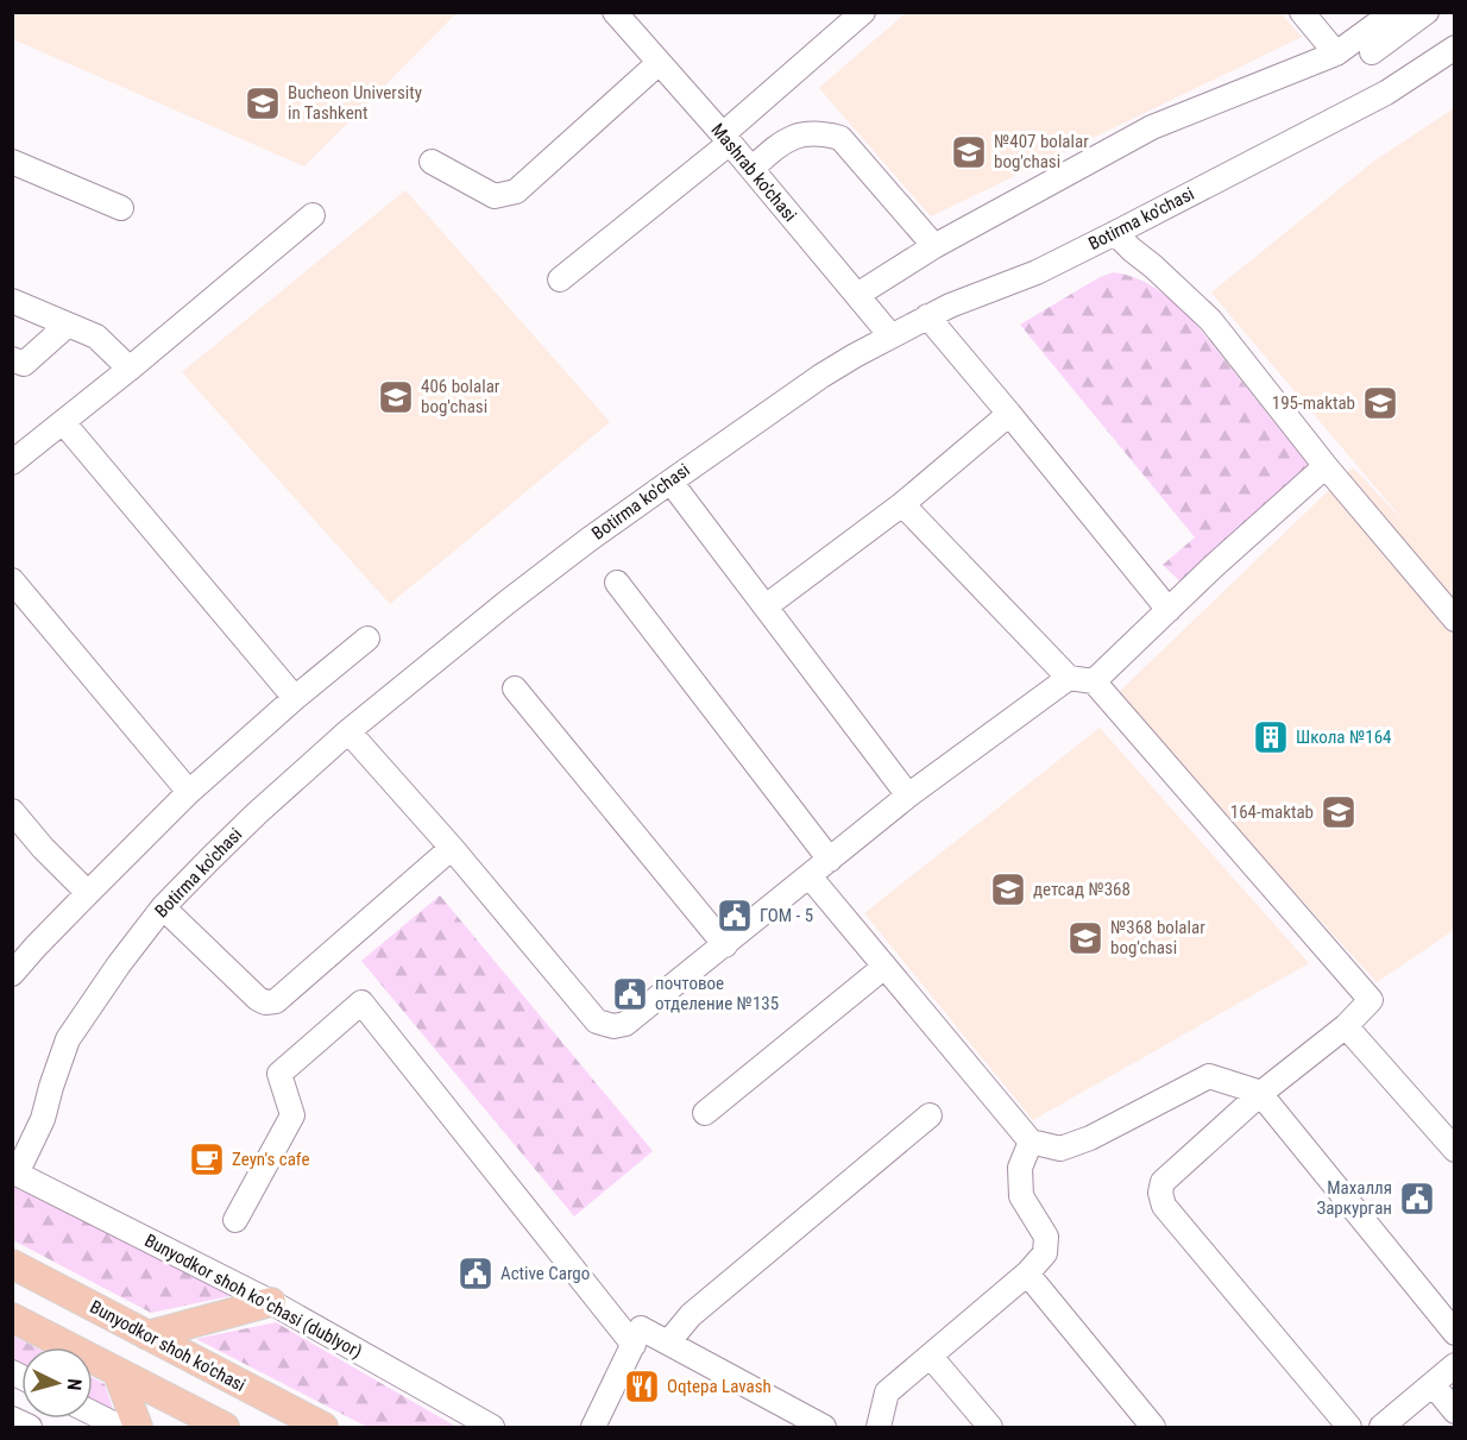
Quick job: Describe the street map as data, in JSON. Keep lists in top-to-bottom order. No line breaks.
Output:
{"streets":{"main road":["Bunyodkor shoh ko'chasi"],"street":["Mashrab ko'chasi","Botirma ko'chasi","Bunyodkor shoh koʻchasi (dublyor)"]},"crossings":[["Mashrab ko'chasi","Botirma ko'chasi"],["Botirma ko'chasi","Bunyodkor shoh koʻchasi (dublyor)"]],"places":{"school or university":["Bucheon University in Tashkent","№407 bolalar bog'chasi","406 bolalar bog'chasi","195-maktab","164-maktab","детсад №368","№368 bolalar bog'chasi"],"building":["Школа №164"],"public building":["ГОМ - 5","почтовое отделение №135","Махалля Заркурган","Active Cargo"],"cafe":["Zeyn's cafe"],"restaurant":["Oqtepa Lavash"]},"north":"right"}
